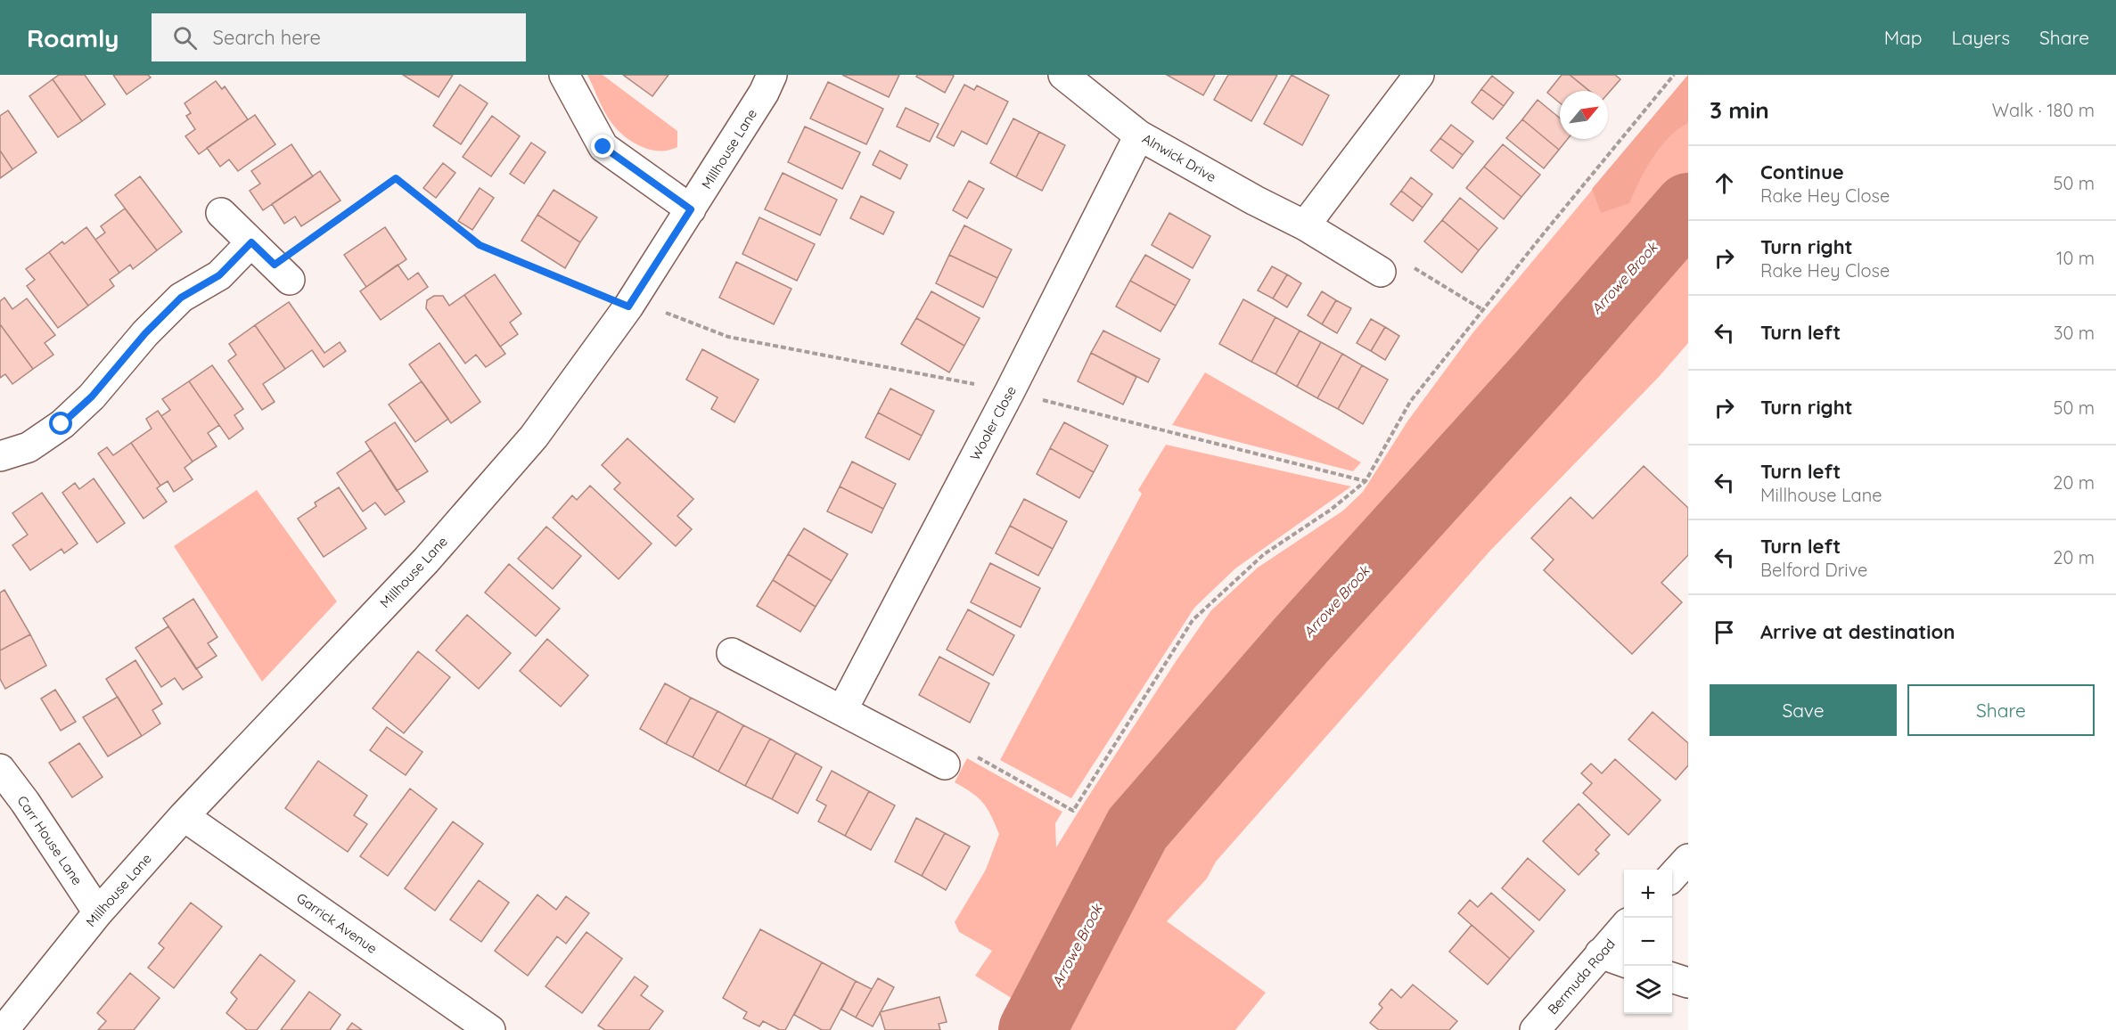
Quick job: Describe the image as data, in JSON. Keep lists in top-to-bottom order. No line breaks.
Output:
{"streets":{"street":["Millhouse Lane","Alnwick Drive","Wooler Close","Carr House Lane","Garrick Avenue","Bermuda Road"]},"crossings":[["Millhouse Lane","Carr House Lane"],["Millhouse Lane","Garrick Avenue"],["Alnwick Drive","Wooler Close"]],"water":["Arrowe Brook"],"north":"top right","page":{"header":"Roamly","search":"Search here","nav":["Map","Layers","Share"],"heading":["3 min","Walk · 180 m"],"list":[["Continue","Rake Hey Close","50 m"],["Turn right","Rake Hey Close","10 m"],["Turn left","30 m"],["Turn right","50 m"],["Turn left","Millhouse Lane","20 m"],["Turn left","Belford Drive","20 m"],"Arrive at destination"],"buttons":["Save","Share"],"map_buttons":["+","−"]}}
